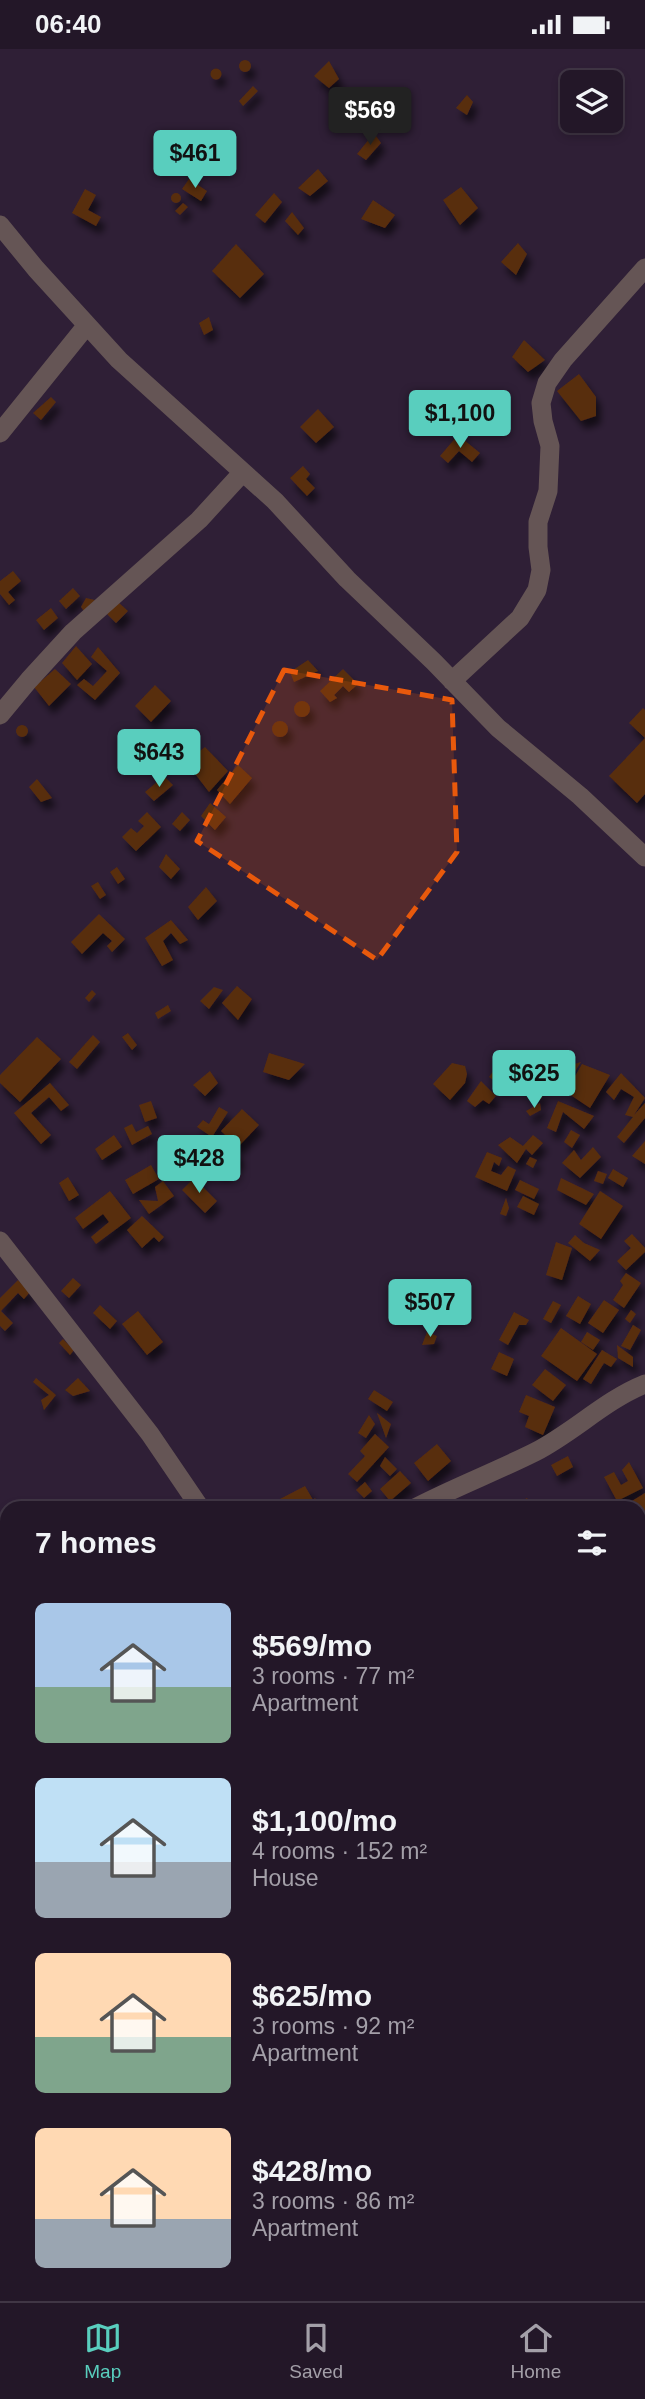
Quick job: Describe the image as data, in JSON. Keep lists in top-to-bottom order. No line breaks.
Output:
{"page":{"status":"06:40","price":["$569","$461","$1,100","$643","$625","$428","$507"],"heading":"7 homes","list":[{"name":"$569/mo","note":"3 rooms · 77 m² · Apartment"},{"name":"$1,100/mo","note":"4 rooms · 152 m² · House"},{"name":"$625/mo","note":"3 rooms · 92 m² · Apartment"},{"name":"$428/mo","note":"3 rooms · 86 m² · Apartment"}],"tabs":["Map","Saved","Home"]}}
